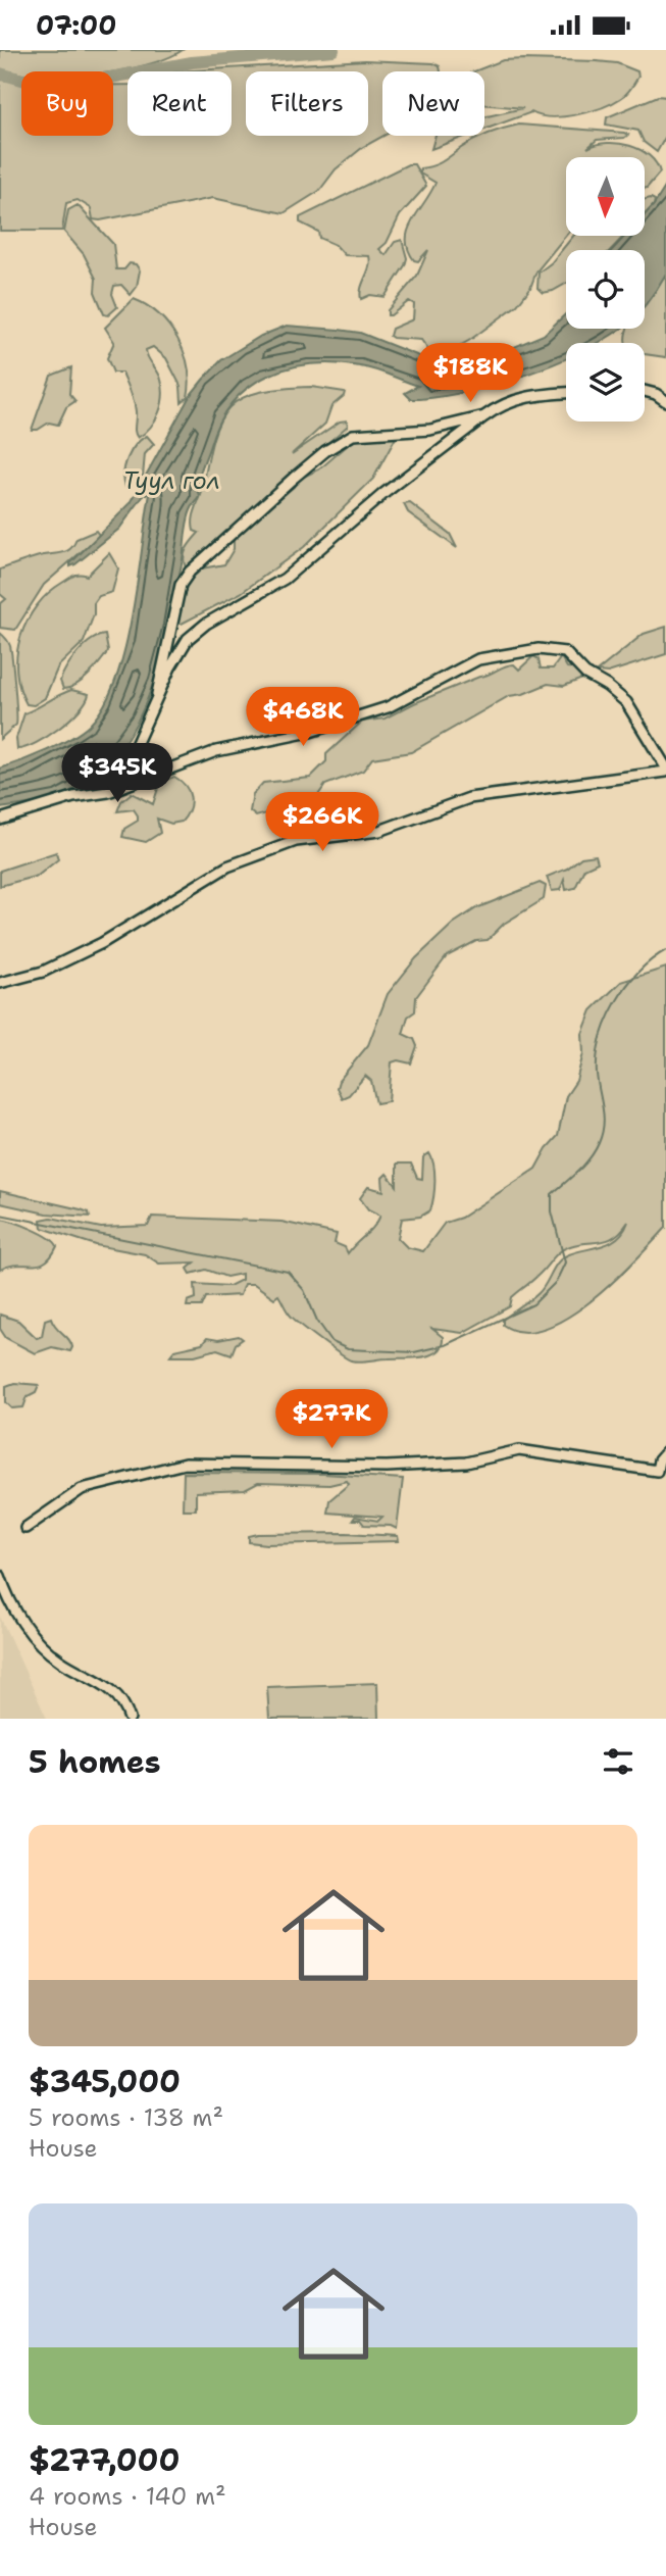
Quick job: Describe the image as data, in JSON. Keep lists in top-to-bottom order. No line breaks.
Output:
{"water":["Туул гол"],"north":"bottom","page":{"status":"07:00","chip":["Buy","Rent","Filters","New"],"price":["$188K","$468K","$345K","$266K","$277K"],"heading":"5 homes","list":[{"name":"$345,000","note":"5 rooms · 138 m² · House"},{"name":"$277,000","note":"4 rooms · 140 m² · House"}]}}
